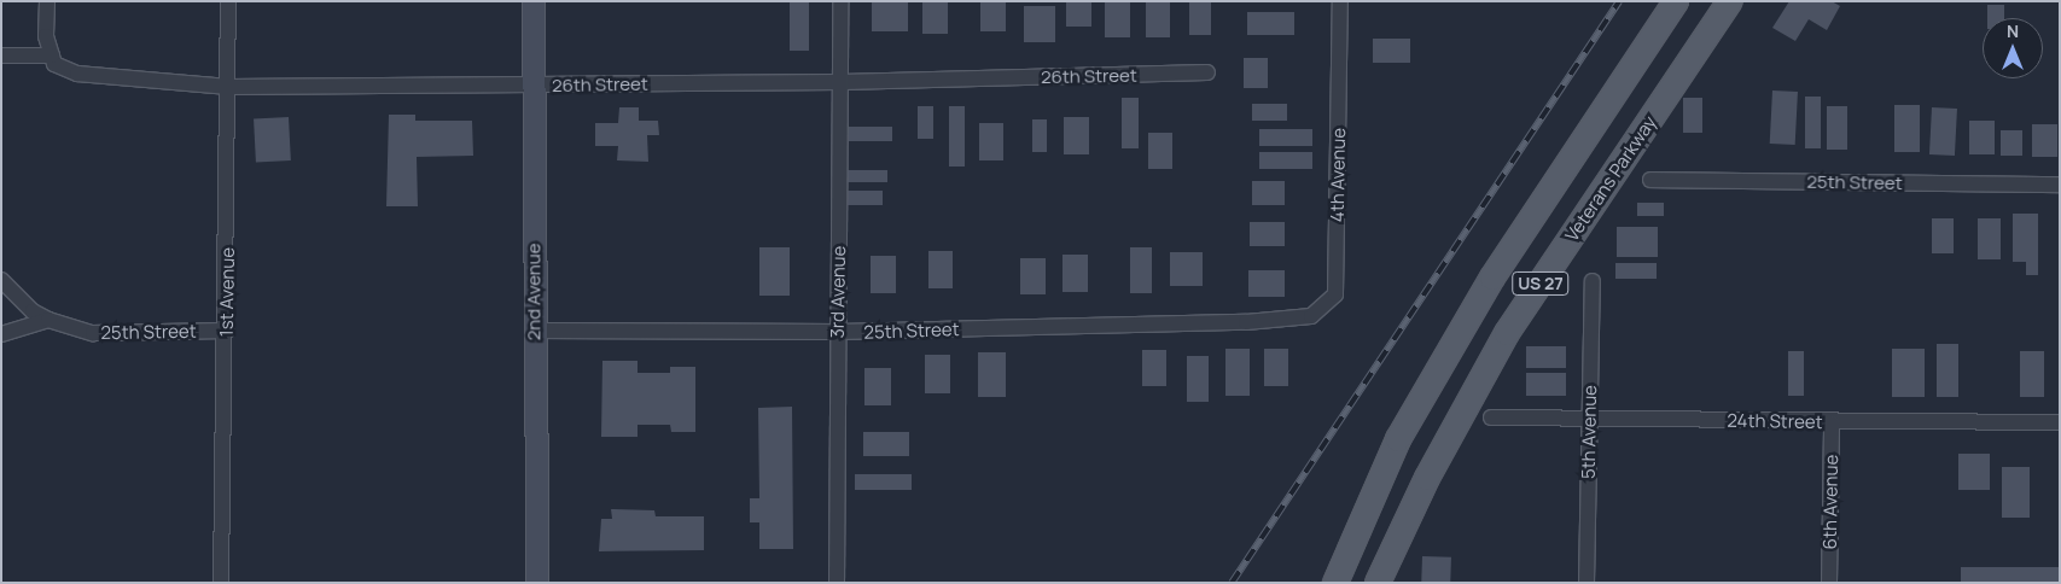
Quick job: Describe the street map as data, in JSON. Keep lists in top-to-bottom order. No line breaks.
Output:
{"streets":{"main road":["Veterans Parkway","US 27","2nd Avenue"],"street":["26th Street","4th Avenue","25th Street","1st Avenue","3rd Avenue","24th Street","5th Avenue","6th Avenue"]},"crossings":[["26th Street","1st Avenue"],["26th Street","2nd Avenue"],["26th Street","3rd Avenue"],["4th Avenue","25th Street"],["25th Street","1st Avenue"],["25th Street","2nd Avenue"],["25th Street","3rd Avenue"],["24th Street","5th Avenue"],["24th Street","6th Avenue"]],"north":"top"}
